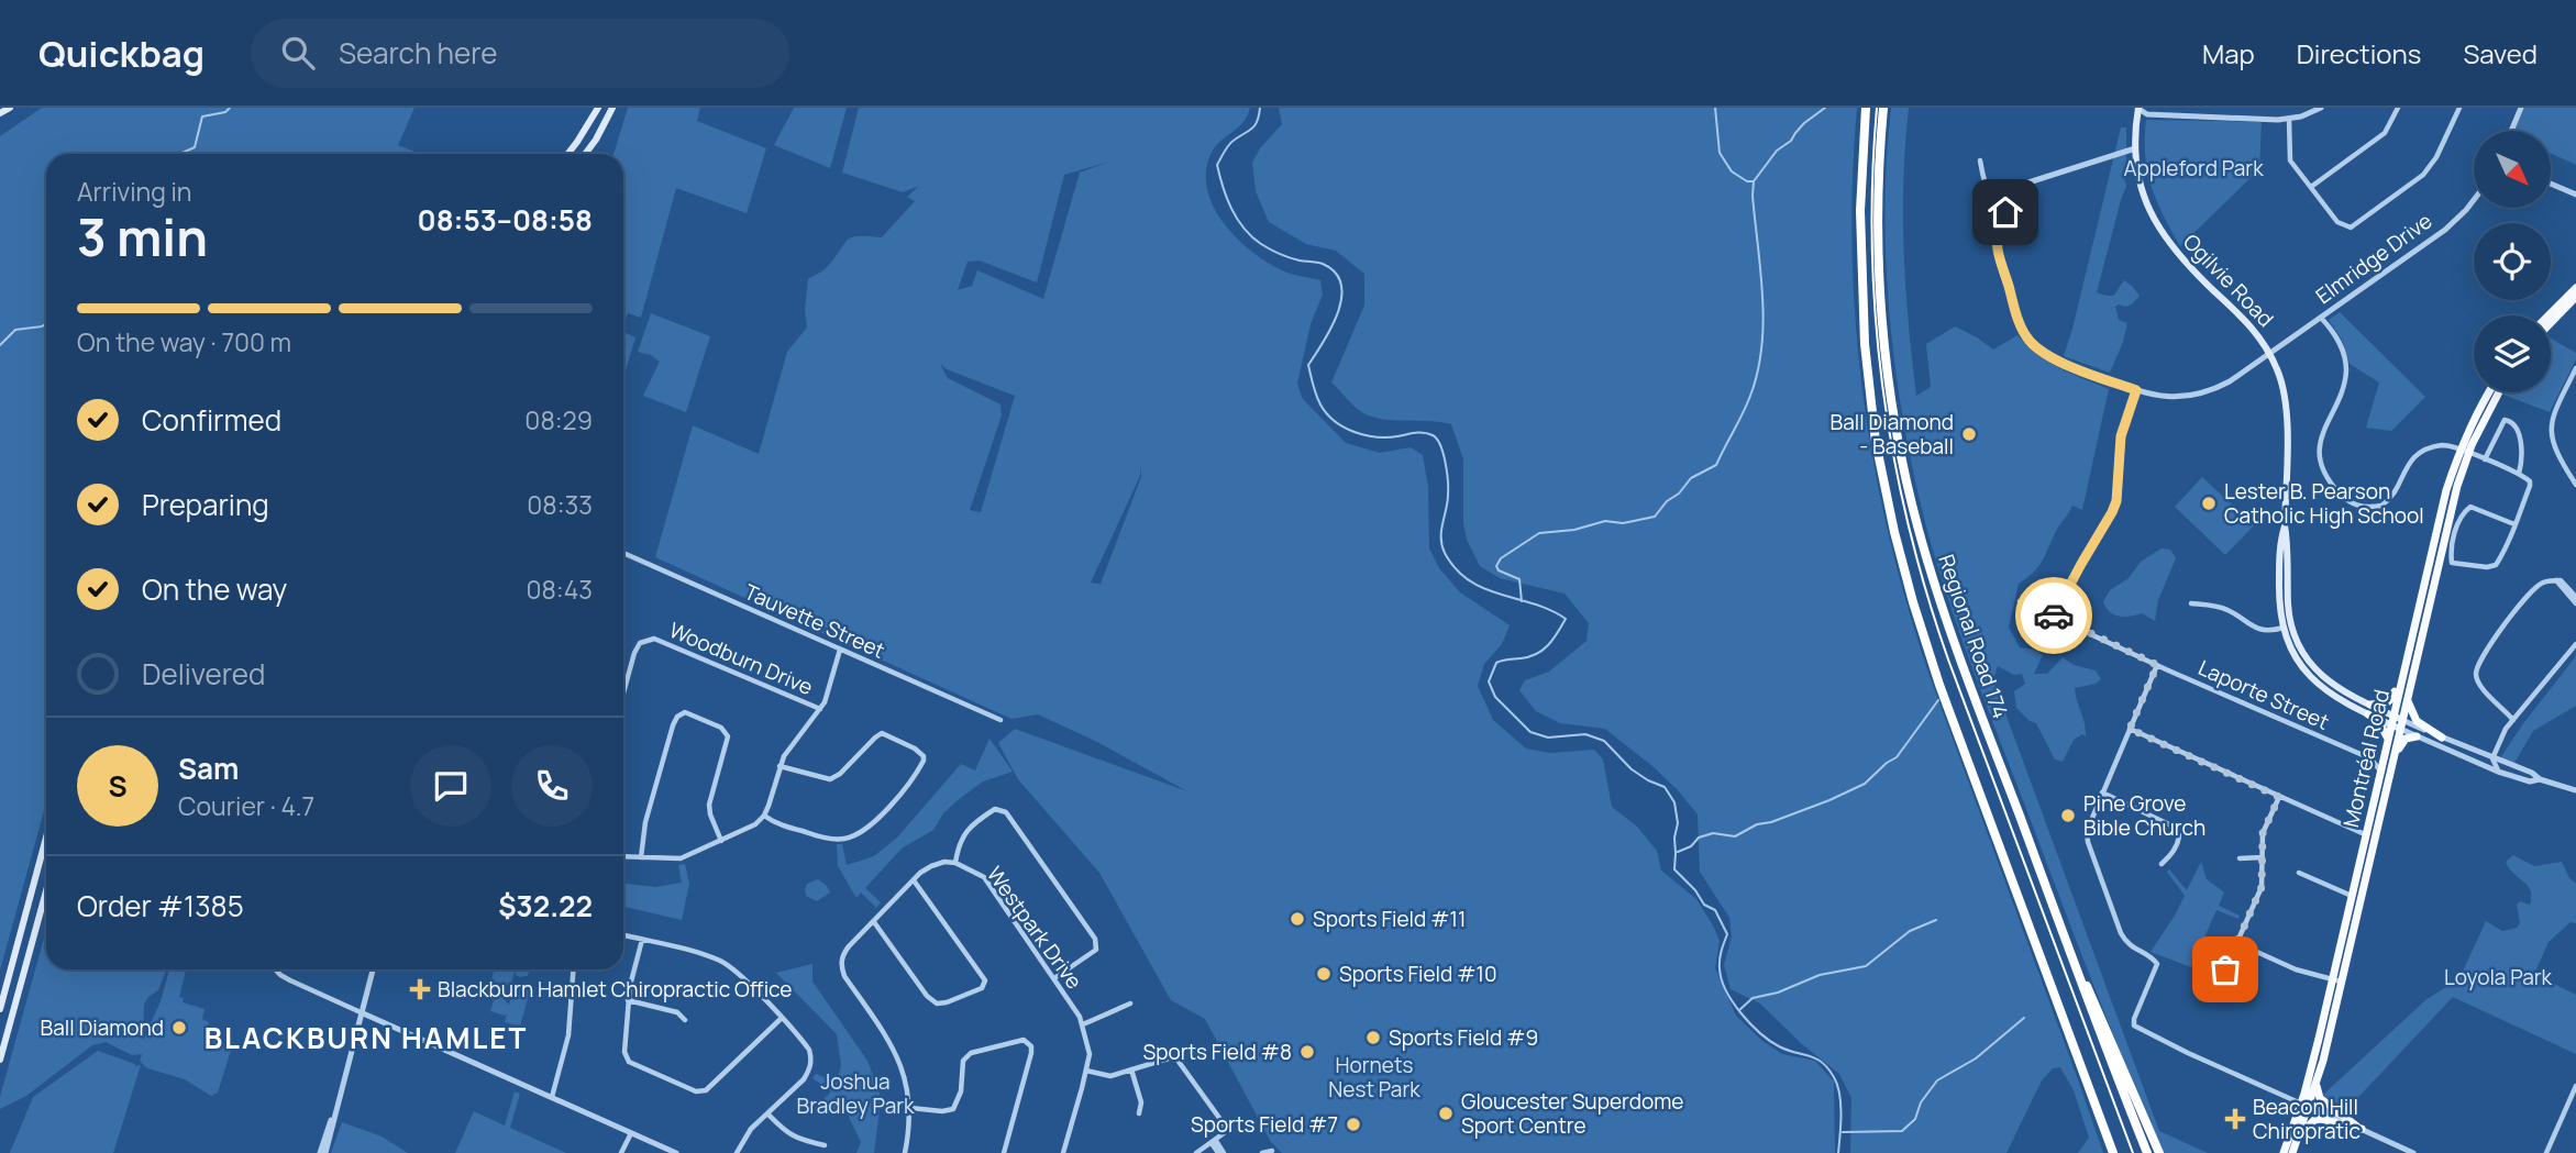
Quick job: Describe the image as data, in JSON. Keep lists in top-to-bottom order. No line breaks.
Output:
{"streets":{"highway":["Regional Road 174"],"main road":["Ogilvie Road","Montréal Road"],"street":["Elmridge Drive","Tauvette Street","Woodburn Drive","Laporte Street","Westpark Drive"]},"crossings":[["Elmridge Drive","Ogilvie Road"],["Ogilvie Road","Montréal Road"],["Laporte Street","Montréal Road"]],"districts":["BLACKBURN HAMLET"],"parks":["Appleford Park","Loyola Park","Hornets Nest Park","Joshua Bradley Park"],"places":{"other":["Ball Diamond - Baseball","Lester B. Pearson Catholic High School","Pine Grove Bible Church","Sports Field #11","Sports Field #10","Ball Diamond","Sports Field #9","Sports Field #8","Gloucester Superdome Sport Centre","Sports Field #7"],"health":["Blackburn Hamlet Chiropractic Office","Beacon Hill Chiropratic"]},"north":"bottom right","page":{"header":"Quickbag","search":"Search here","nav":["Map","Directions","Saved"],"heading":["3 min","Arriving in","08:53–08:58"],"panel":["Sam","Courier · 4.7","Order #1385","$32.22"],"bar":"On the way · 700 m","list":[["Confirmed","08:29"],["Preparing","08:33"],["On the way","08:43"],"Delivered"],"round":"S"}}
